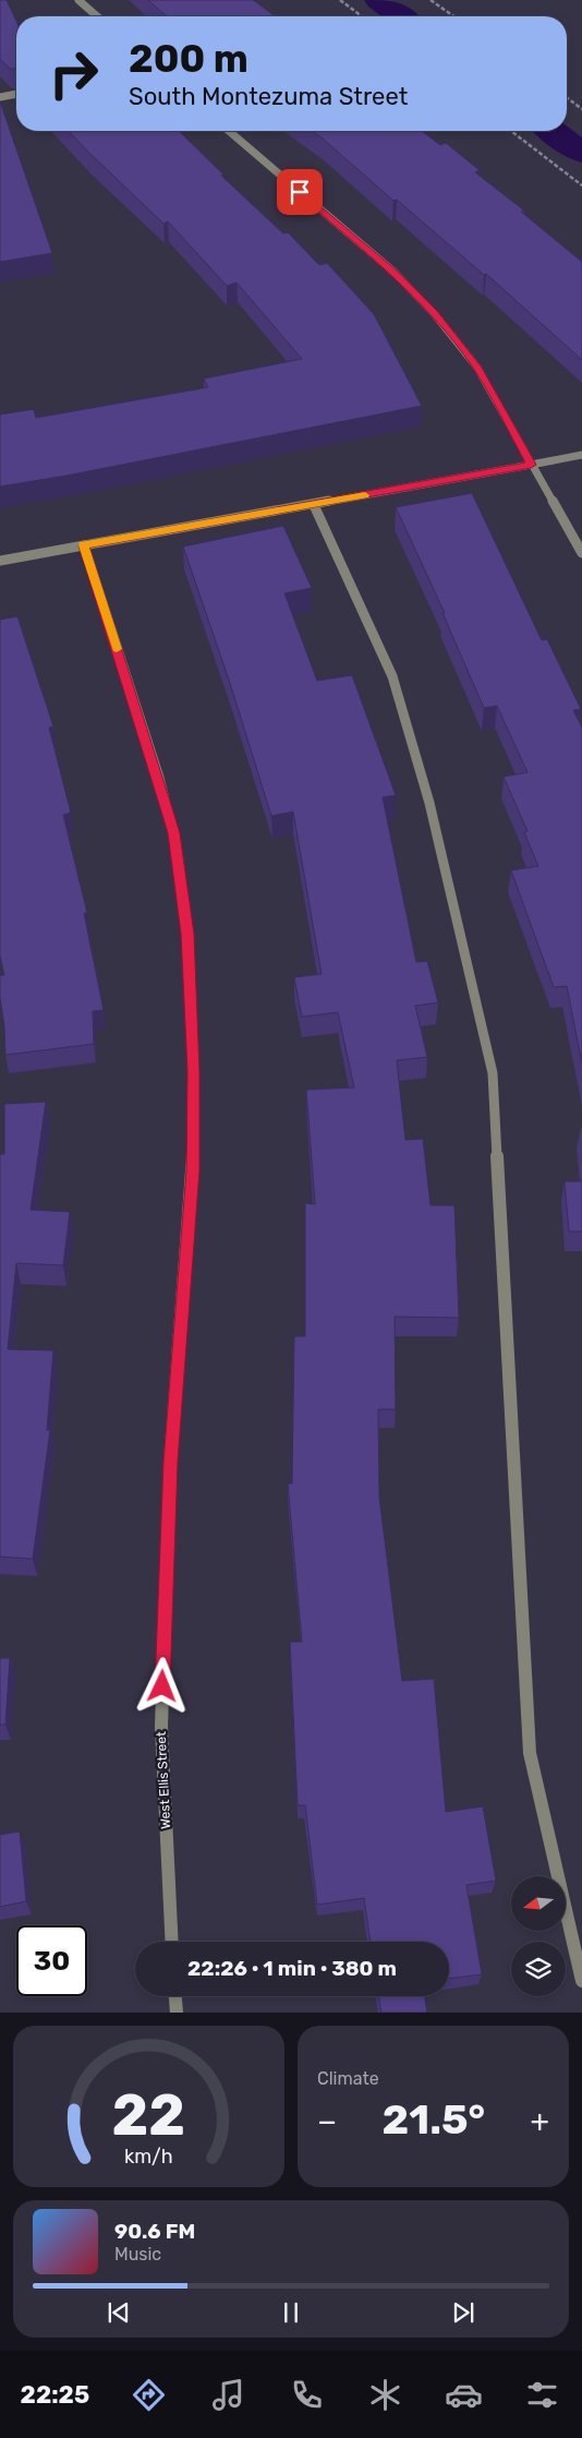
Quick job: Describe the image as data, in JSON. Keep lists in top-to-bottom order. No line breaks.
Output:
{"streets":{"street":["West Ellis Street"]},"north":"left","page":{"turn":["200 m","South Montezuma Street"],"limit":"30","trip":"22:26 · 1 min · 380 m","tile":"Climate","heat":["−","21.5°","+"],"song":["90.6 FM","Music"],"tabs":"22:25","gauge":["22","km/h"]}}
